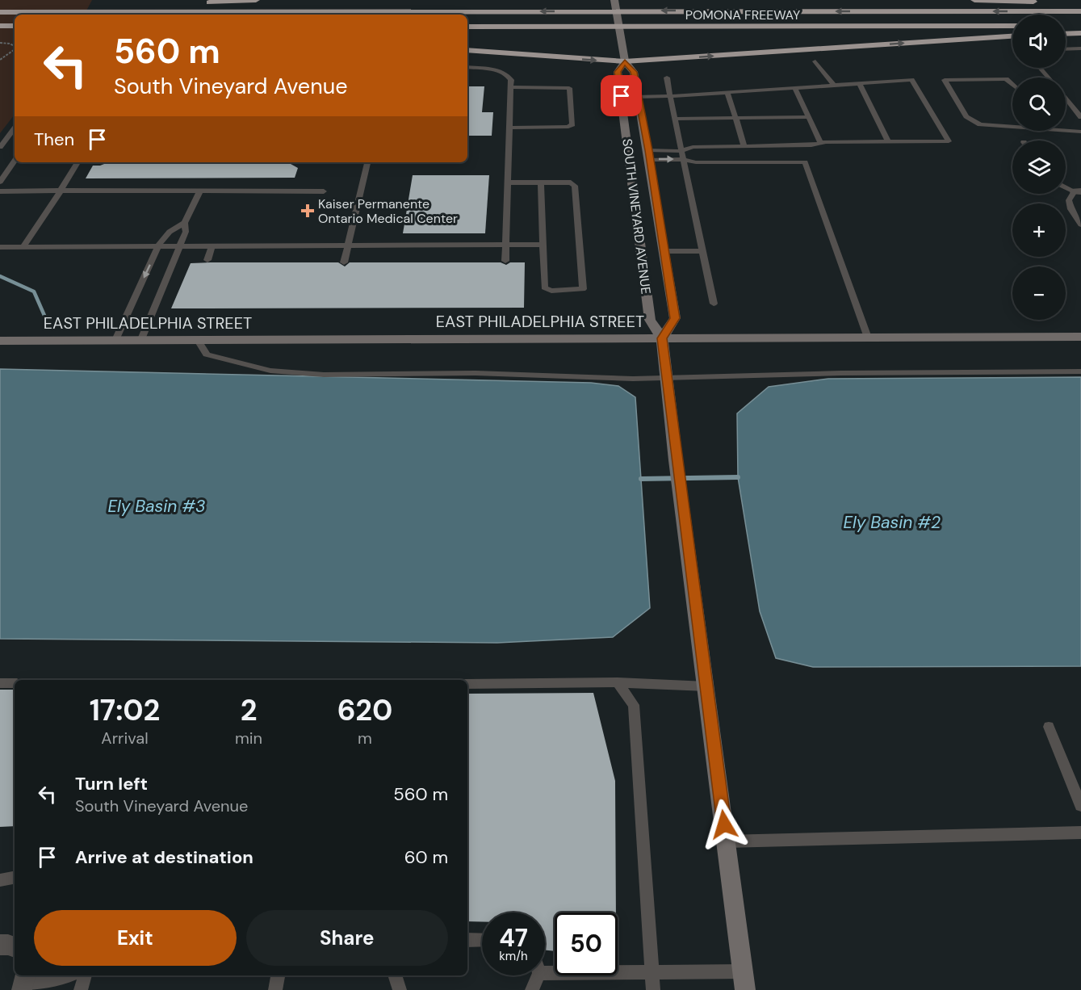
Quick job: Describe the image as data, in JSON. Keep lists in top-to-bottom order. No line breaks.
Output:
{"streets":{"highway":["POMONA FREEWAY"],"main road":["SOUTH VINEYARD AVENUE","EAST PHILADELPHIA STREET"]},"crossings":[["SOUTH VINEYARD AVENUE","EAST PHILADELPHIA STREET"]],"water":["Ely Basin #3","Ely Basin #2"],"places":{"health":["Kaiser Permanente Ontario Medical Center"]},"page":{"map_buttons":["+","−"],"turn":["560 m","South Vineyard Avenue"],"then":"Then","eta":["17:02","Arrival","2","min","620","m"],"list":[{"name":"Turn left","note":"South Vineyard Avenue","value":"560 m"},{"name":"Arrive at destination","value":"60 m"}],"buttons":["Exit","Share"],"speed":"47 km/h","limit":"50"}}
